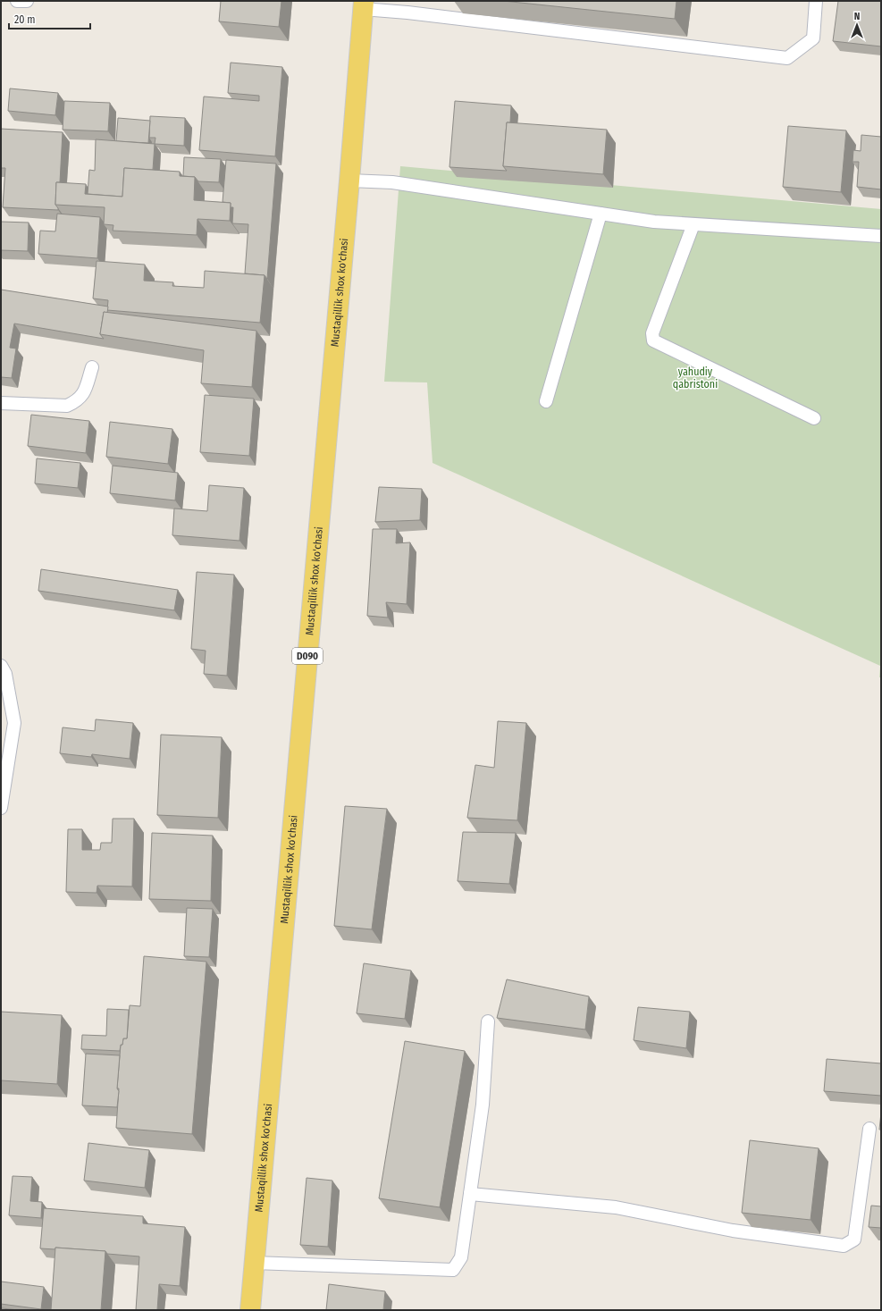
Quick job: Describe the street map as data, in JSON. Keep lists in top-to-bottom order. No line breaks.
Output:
{"streets":{"main road":["Mustaqillik shox ko'chasi","D090"]},"parks":["yahudiy qabristoni"],"scale_bar":"20 m","north":"top"}
